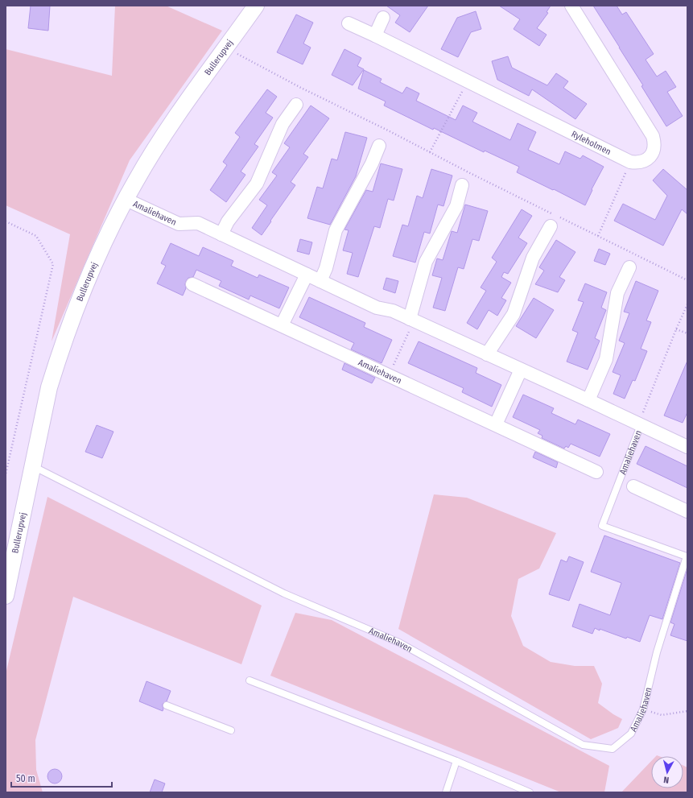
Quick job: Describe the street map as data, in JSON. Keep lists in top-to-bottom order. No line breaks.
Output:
{"streets":{"street":["Bullerupvej","Ryleholmen","Amaliehaven"]},"crossings":[["Bullerupvej","Amaliehaven"]],"scale_bar":"50 m","north":"bottom"}
